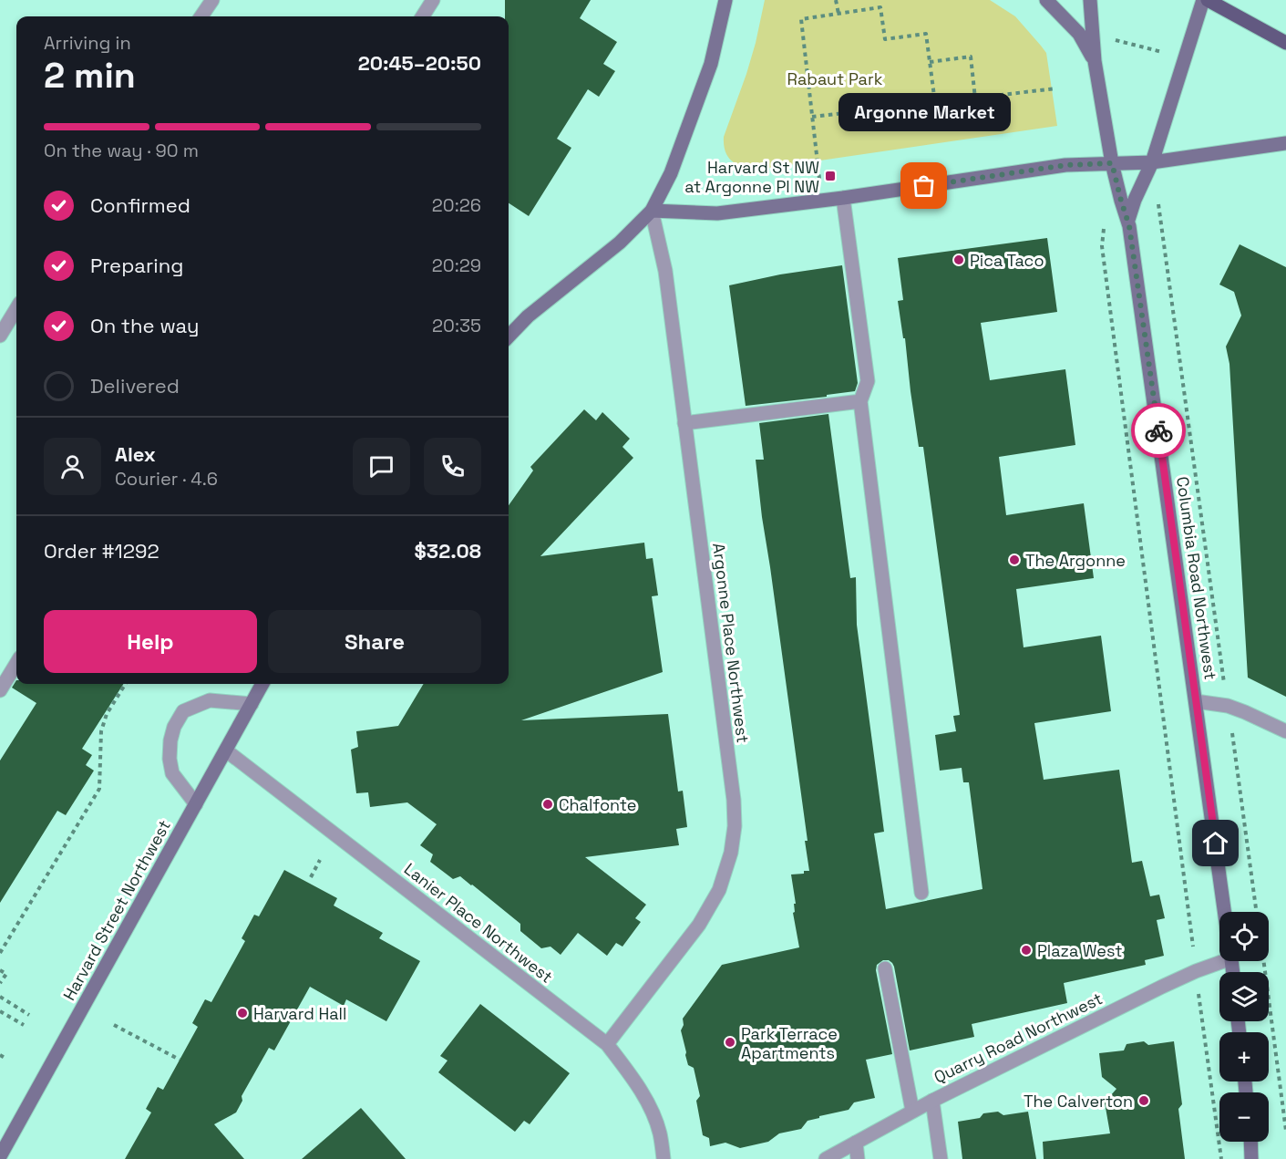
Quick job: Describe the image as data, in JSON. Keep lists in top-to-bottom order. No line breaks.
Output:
{"streets":{"street":["Columbia Road Northwest","Argonne Place Northwest","Harvard Street Northwest","Lanier Place Northwest","Quarry Road Northwest"]},"crossings":[["Argonne Place Northwest","Lanier Place Northwest"],["Harvard Street Northwest","Lanier Place Northwest"]],"parks":["Rabaut Park"],"places":{"transit":["Harvard St NW at Argonne Pl NW"],"other":["Argonne Market","Pica Taco","The Argonne","Chalfonte","Plaza West","Harvard Hall","Park Terrace Apartments","The Calverton"]},"page":{"heading":["2 min","Arriving in","20:45–20:50"],"panel":["Alex","Courier · 4.6","Order #1292","$32.08"],"bubble":"Argonne Market","bar":"On the way · 90 m","list":[["Confirmed","20:26"],["Preparing","20:29"],["On the way","20:35"],"Delivered"],"buttons":["Help","Share"],"map_buttons":["+","−"]}}
